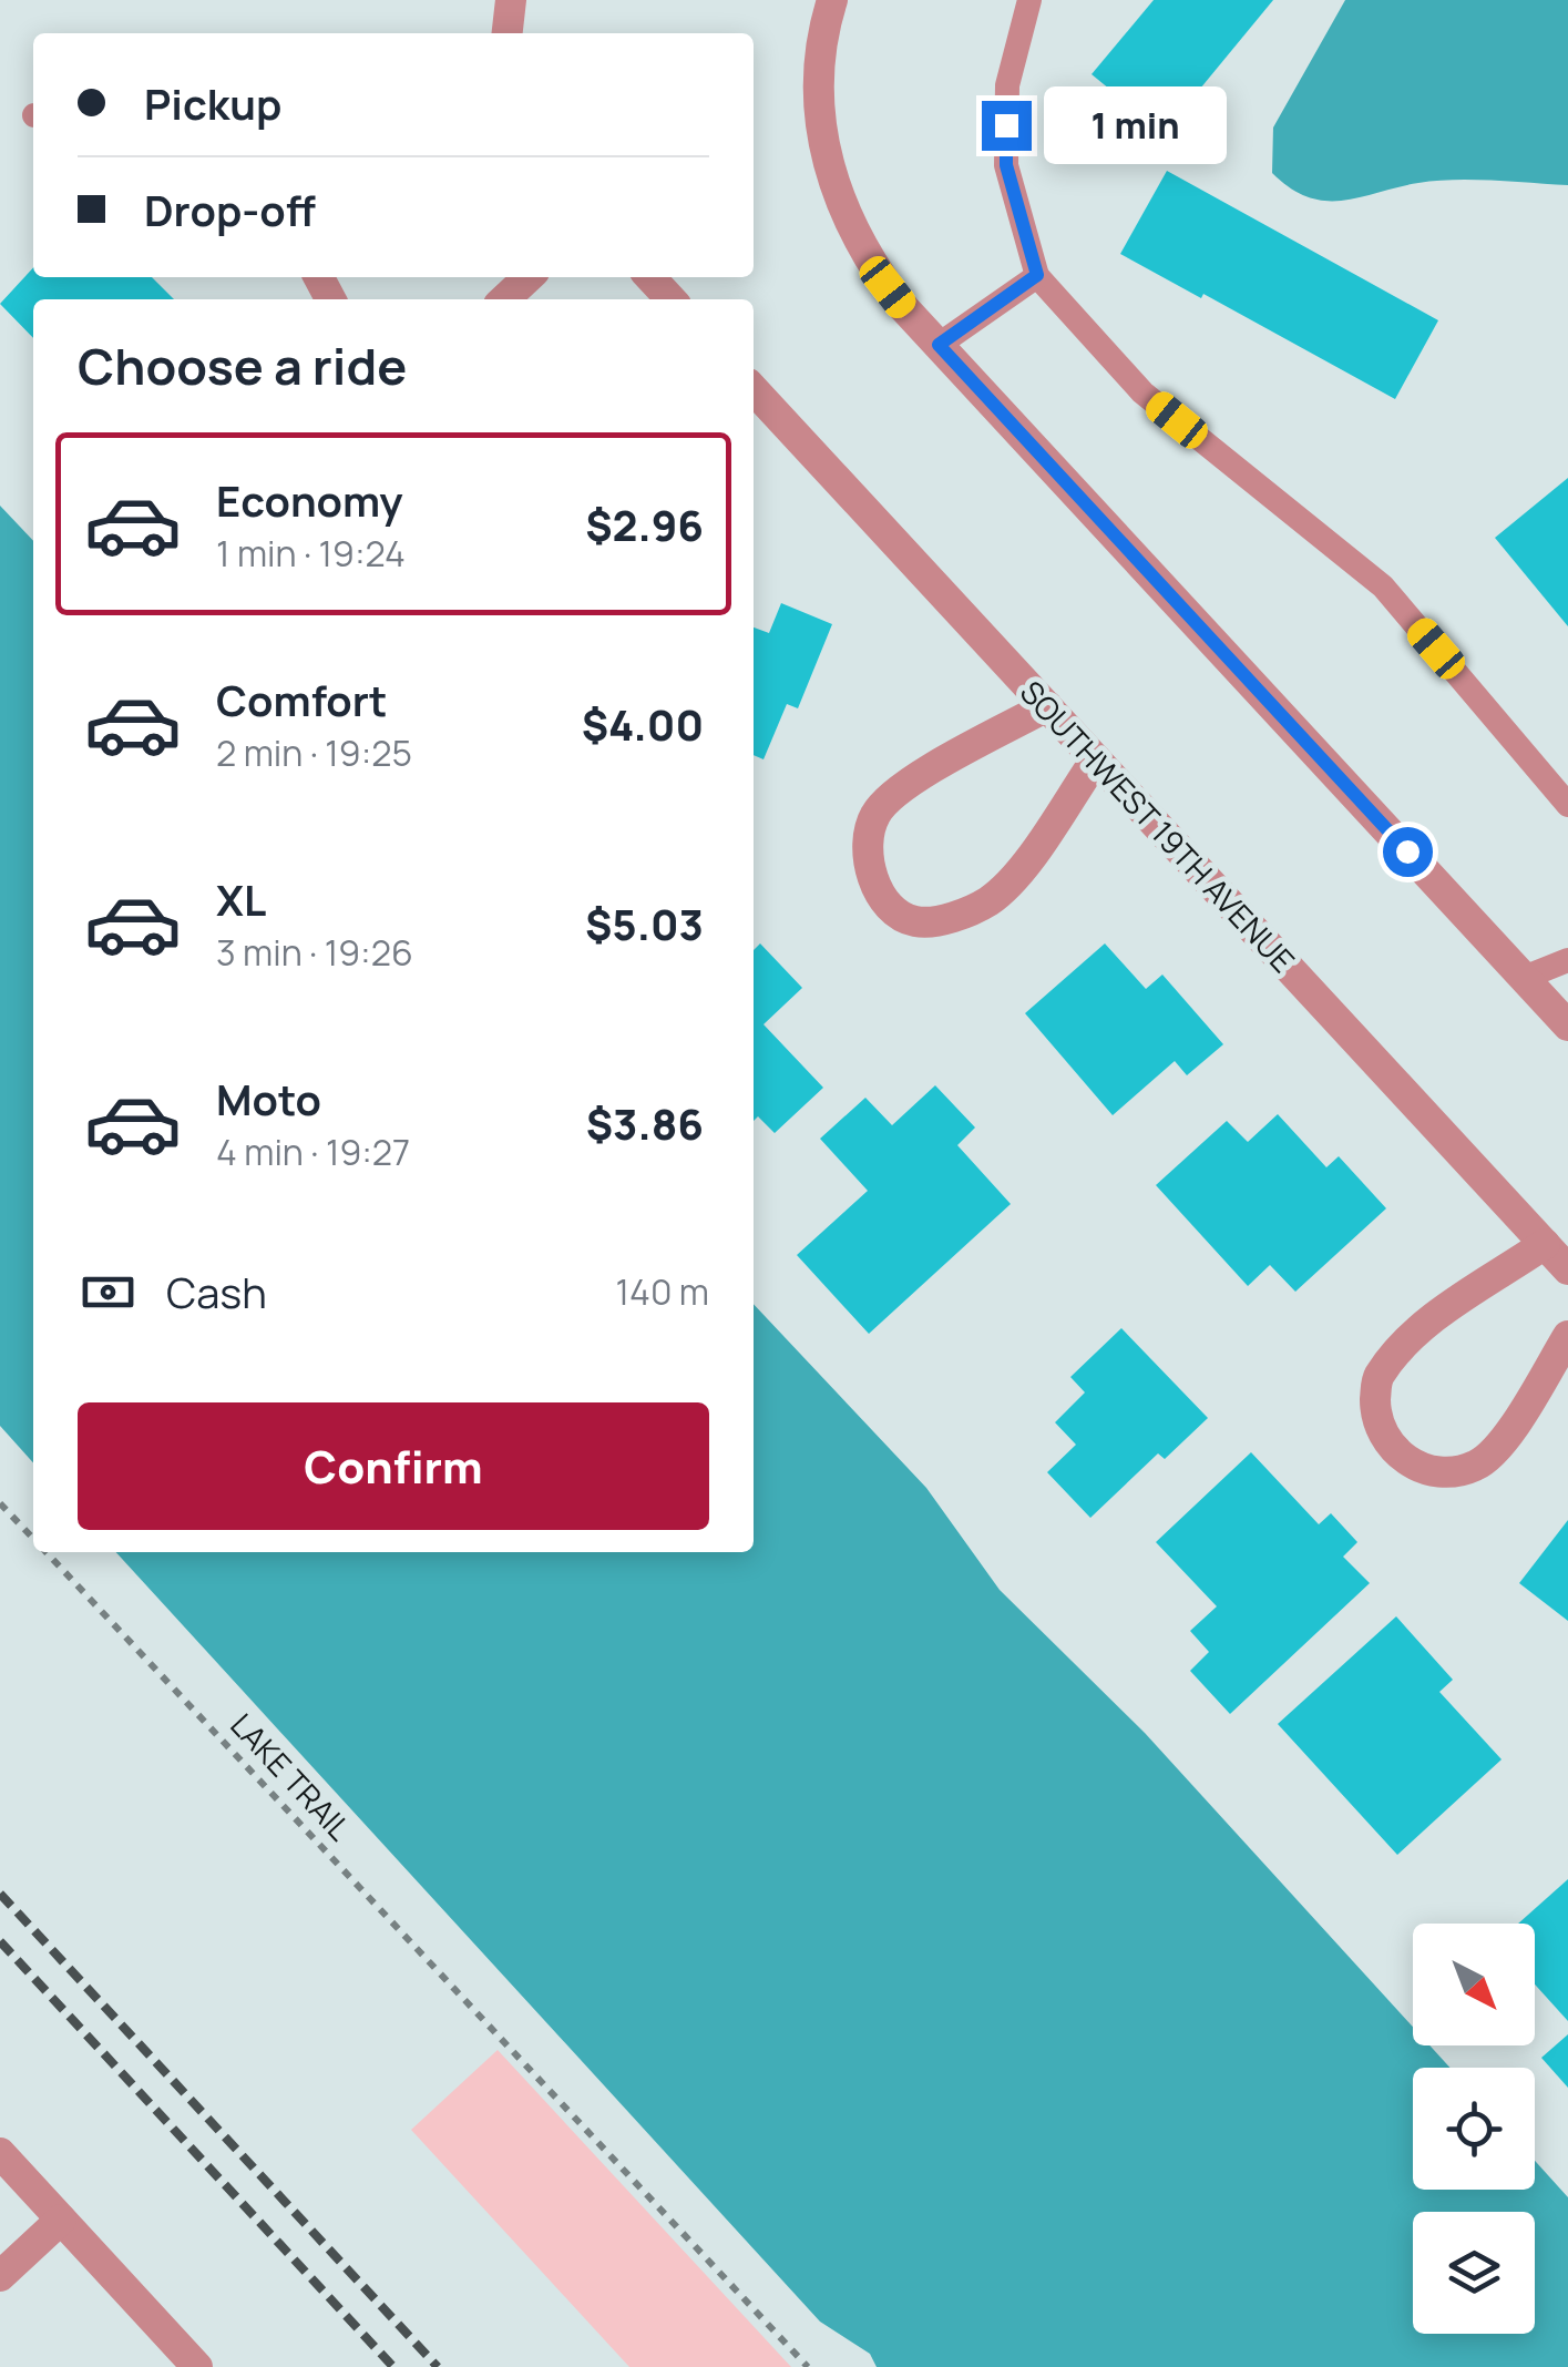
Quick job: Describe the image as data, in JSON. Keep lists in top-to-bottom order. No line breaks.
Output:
{"streets":{"street":["SOUTHWEST 19TH AVENUE"],"path":["LAKE TRAIL"]},"north":"bottom right","page":{"banner":["Pickup","Drop-off"],"bubble":"1 min","heading":"Choose a ride","list":[{"name":"Economy","note":"1 min · 19:24","value":"$2.96"},{"name":"Comfort","note":"2 min · 19:25","value":"$4.00"},{"name":"XL","note":"3 min · 19:26","value":"$5.03"},{"name":"Moto","note":"4 min · 19:27","value":"$3.86"}],"pay":["Cash","140 m"],"buttons":"Confirm"}}
